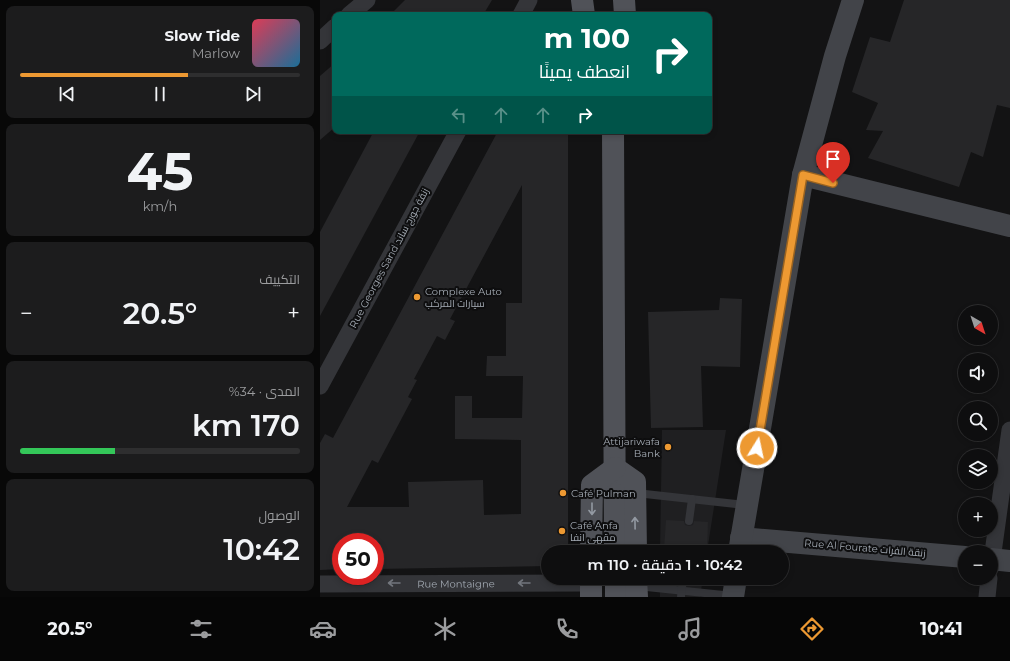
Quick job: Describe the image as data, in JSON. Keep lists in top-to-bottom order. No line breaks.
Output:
{"streets":{"main road":["Rue Al Fourate زنقة الفرات"],"street":["Rue Georges Sand زنقة جورج ساند","Rue Montaigne"]},"one_way":["Rue Montaigne"],"places":["Complexe Auto سيارات المركب","Attijariwafa Bank","Café Pulman","Café Anfa مقهى انفا"],"north":"bottom right","page":{"turn":["100 m","انعطف يمينًا"],"song":["Slow Tide","Marlow"],"tile":[["45","km/h"],"التكييف",["المدى · 34%","170 km"],["الوصول","10:42"]],"heat":["−","20.5°","+"],"map_buttons":["+","−"],"limit":"50","trip":"10:42 · 1 دقيقة · 110 m","tabs":["10:41","20.5°"]}}
